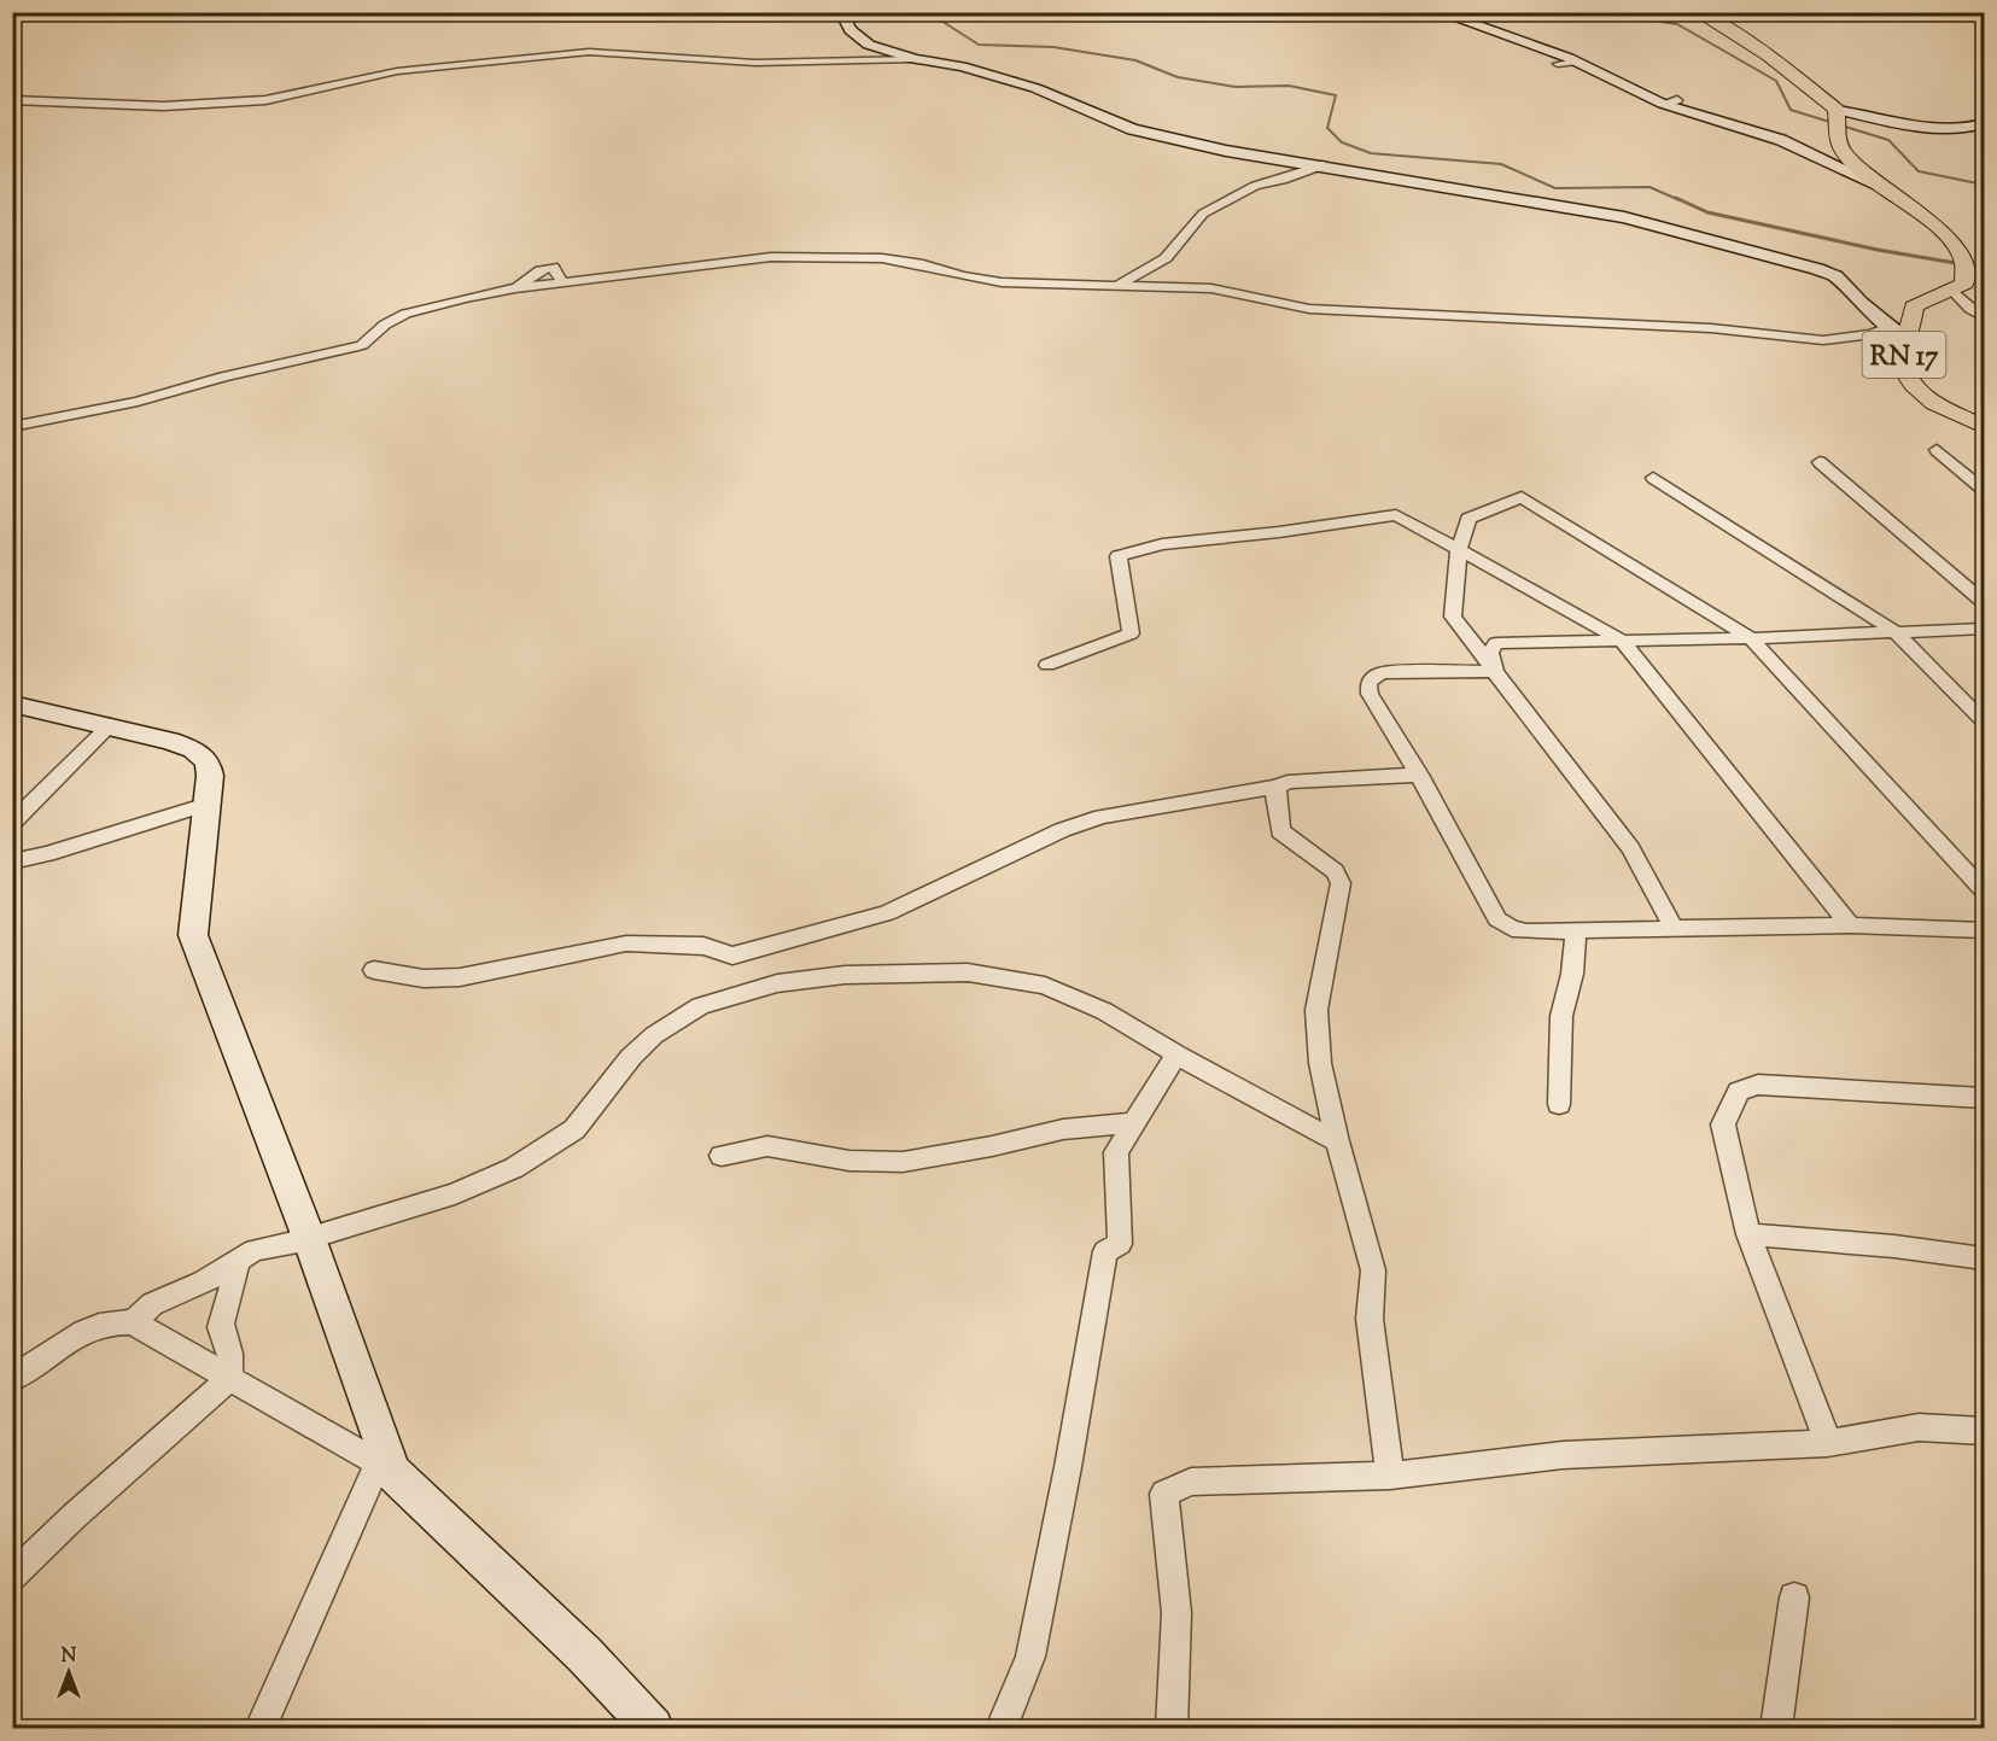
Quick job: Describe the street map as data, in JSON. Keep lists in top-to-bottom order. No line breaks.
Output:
{"streets":{"main road":["RN 17"]},"north":"top"}
